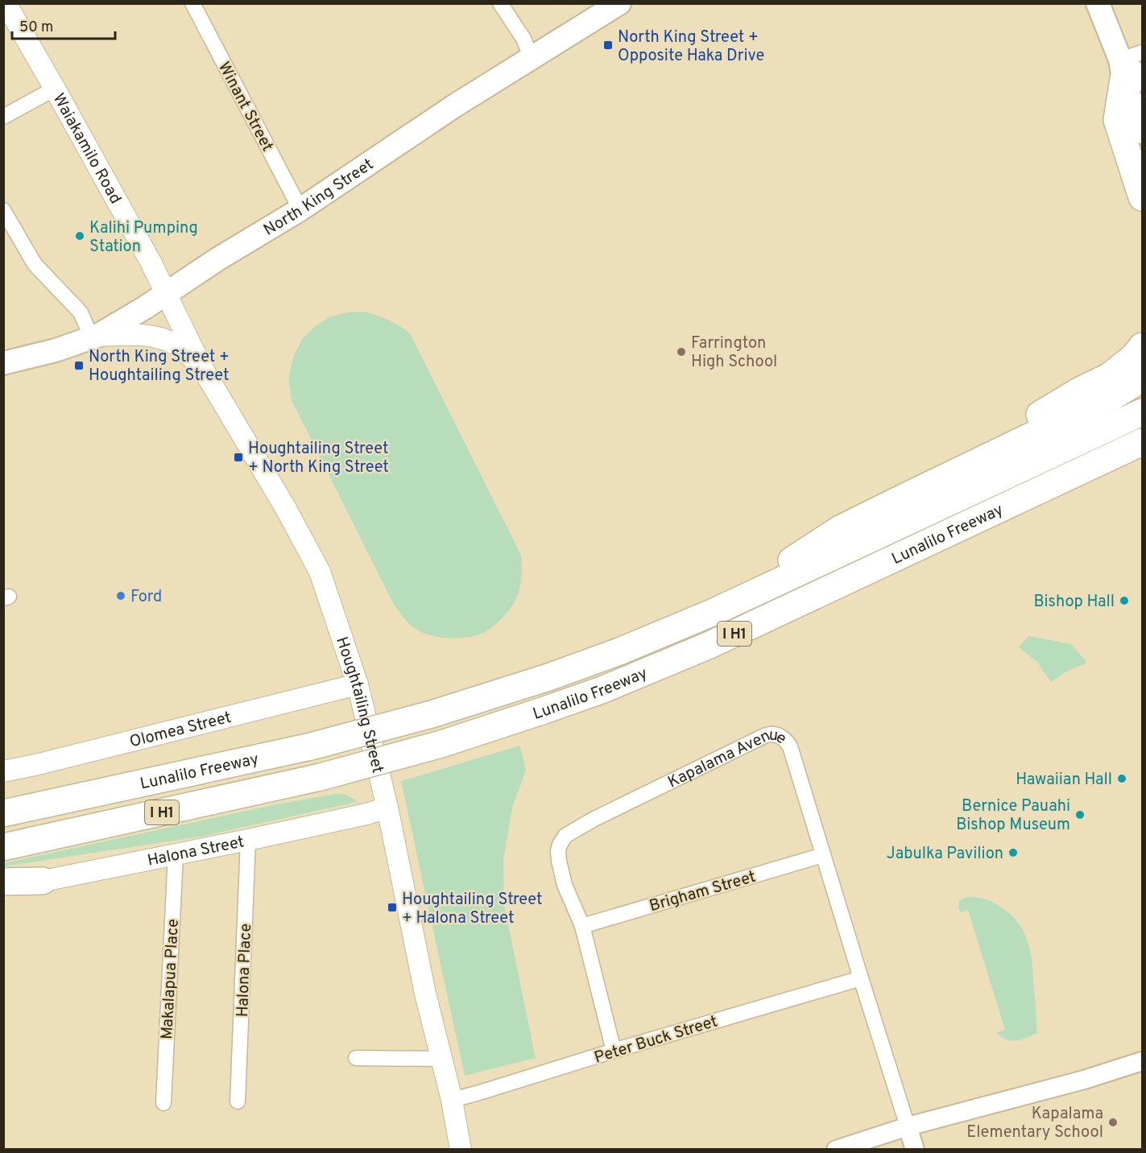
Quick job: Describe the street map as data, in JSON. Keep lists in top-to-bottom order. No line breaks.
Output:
{"streets":{"highway":["Lunalilo Freeway","I H1"],"main road":["Waiakamilo Road","North King Street","Houghtailing Street","Olomea Street","Halona Street"],"street":["Winant Street","Kapalama Avenue","Brigham Street","Halona Place","Makalapua Place","Peter Buck Street"]},"crossings":[["Winant Street","North King Street"],["Waiakamilo Road","North King Street"],["Waiakamilo Road","Houghtailing Street"],["North King Street","Houghtailing Street"],["Houghtailing Street","Olomea Street"],["Houghtailing Street","Halona Street"],["Houghtailing Street","Peter Buck Street"],["Kapalama Avenue","Brigham Street"],["Kapalama Avenue","Peter Buck Street"],["Halona Street","Halona Place"],["Halona Street","Makalapua Place"]],"places":{"transit":["North King Street + Opposite Haka Drive","North King Street + Houghtailing Street","Houghtailing Street + North King Street","Houghtailing Street + Halona Street"],"other":["Kalihi Pumping Station","Farrington High School","Ford","Bishop Hall","Hawaiian Hall","Bernice Pauahi Bishop Museum","Jabulka Pavilion","Kapalama Elementary School"]},"scale_bar":"50 m"}
